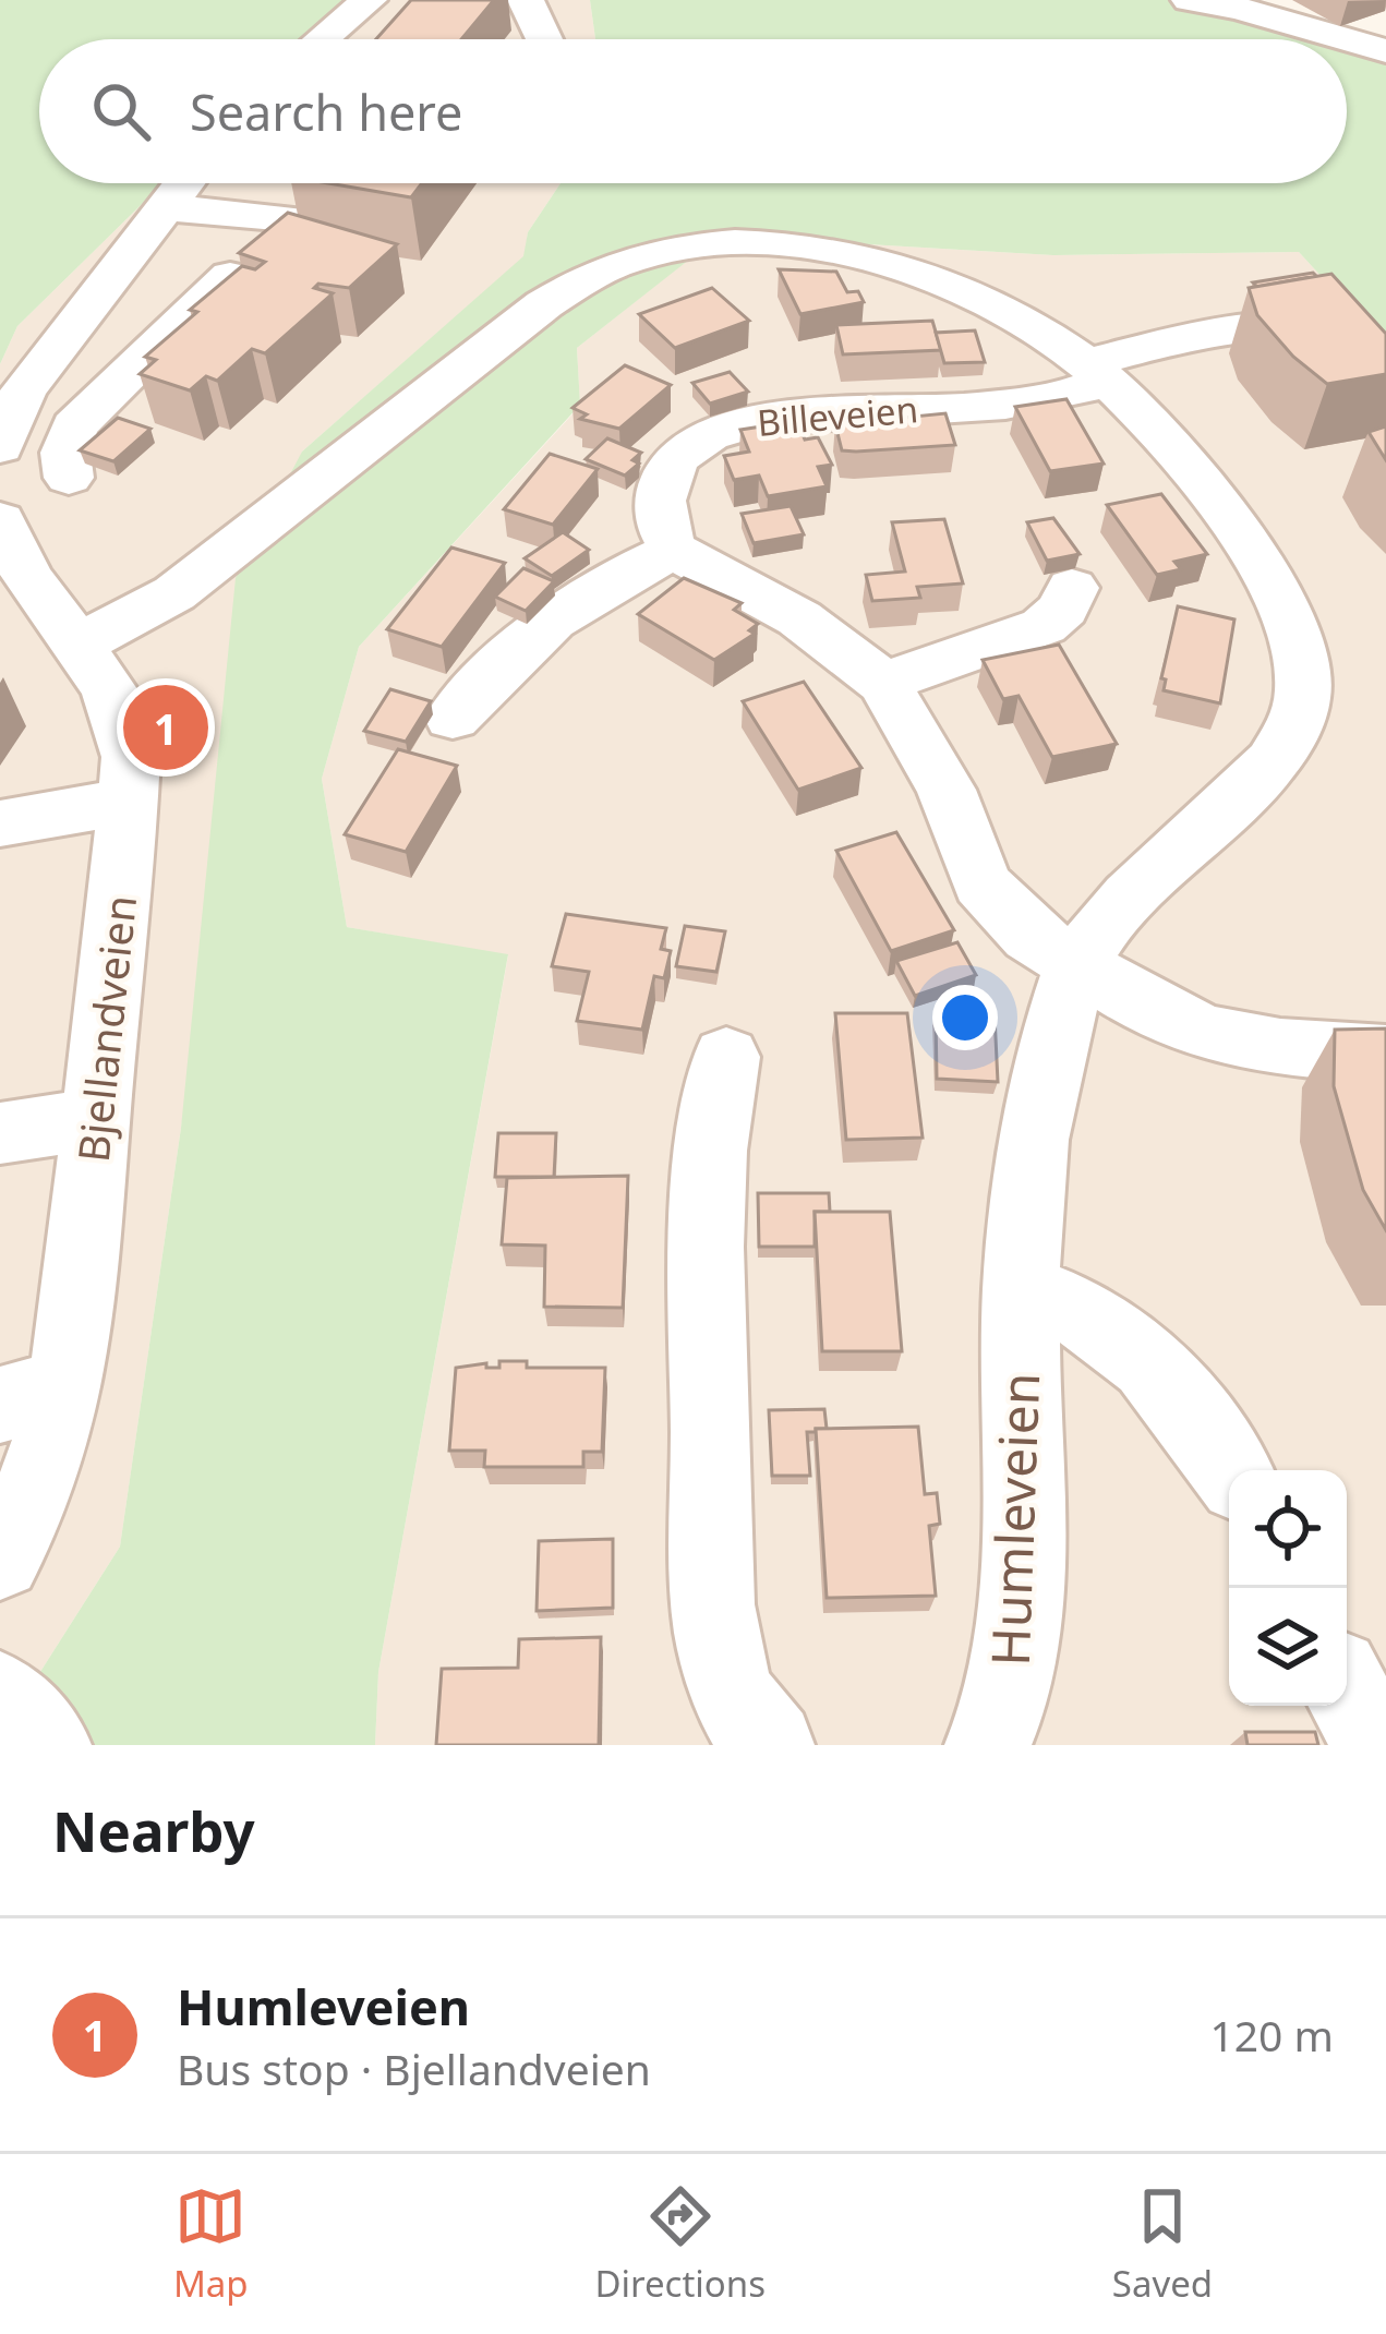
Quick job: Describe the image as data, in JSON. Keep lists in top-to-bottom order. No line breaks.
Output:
{"streets":{"street":["Billeveien","Bjellandveien","Humleveien"]},"crossings":[["Billeveien","Humleveien"],["Bjellandveien","Humleveien"]],"page":{"search":"Search here","pins":"1","heading":"Nearby","list":[{"mark":"1","name":"Humleveien","note":"Bus stop · Bjellandveien","value":"120 m"}],"nav":["Map","Directions","Saved"]}}
